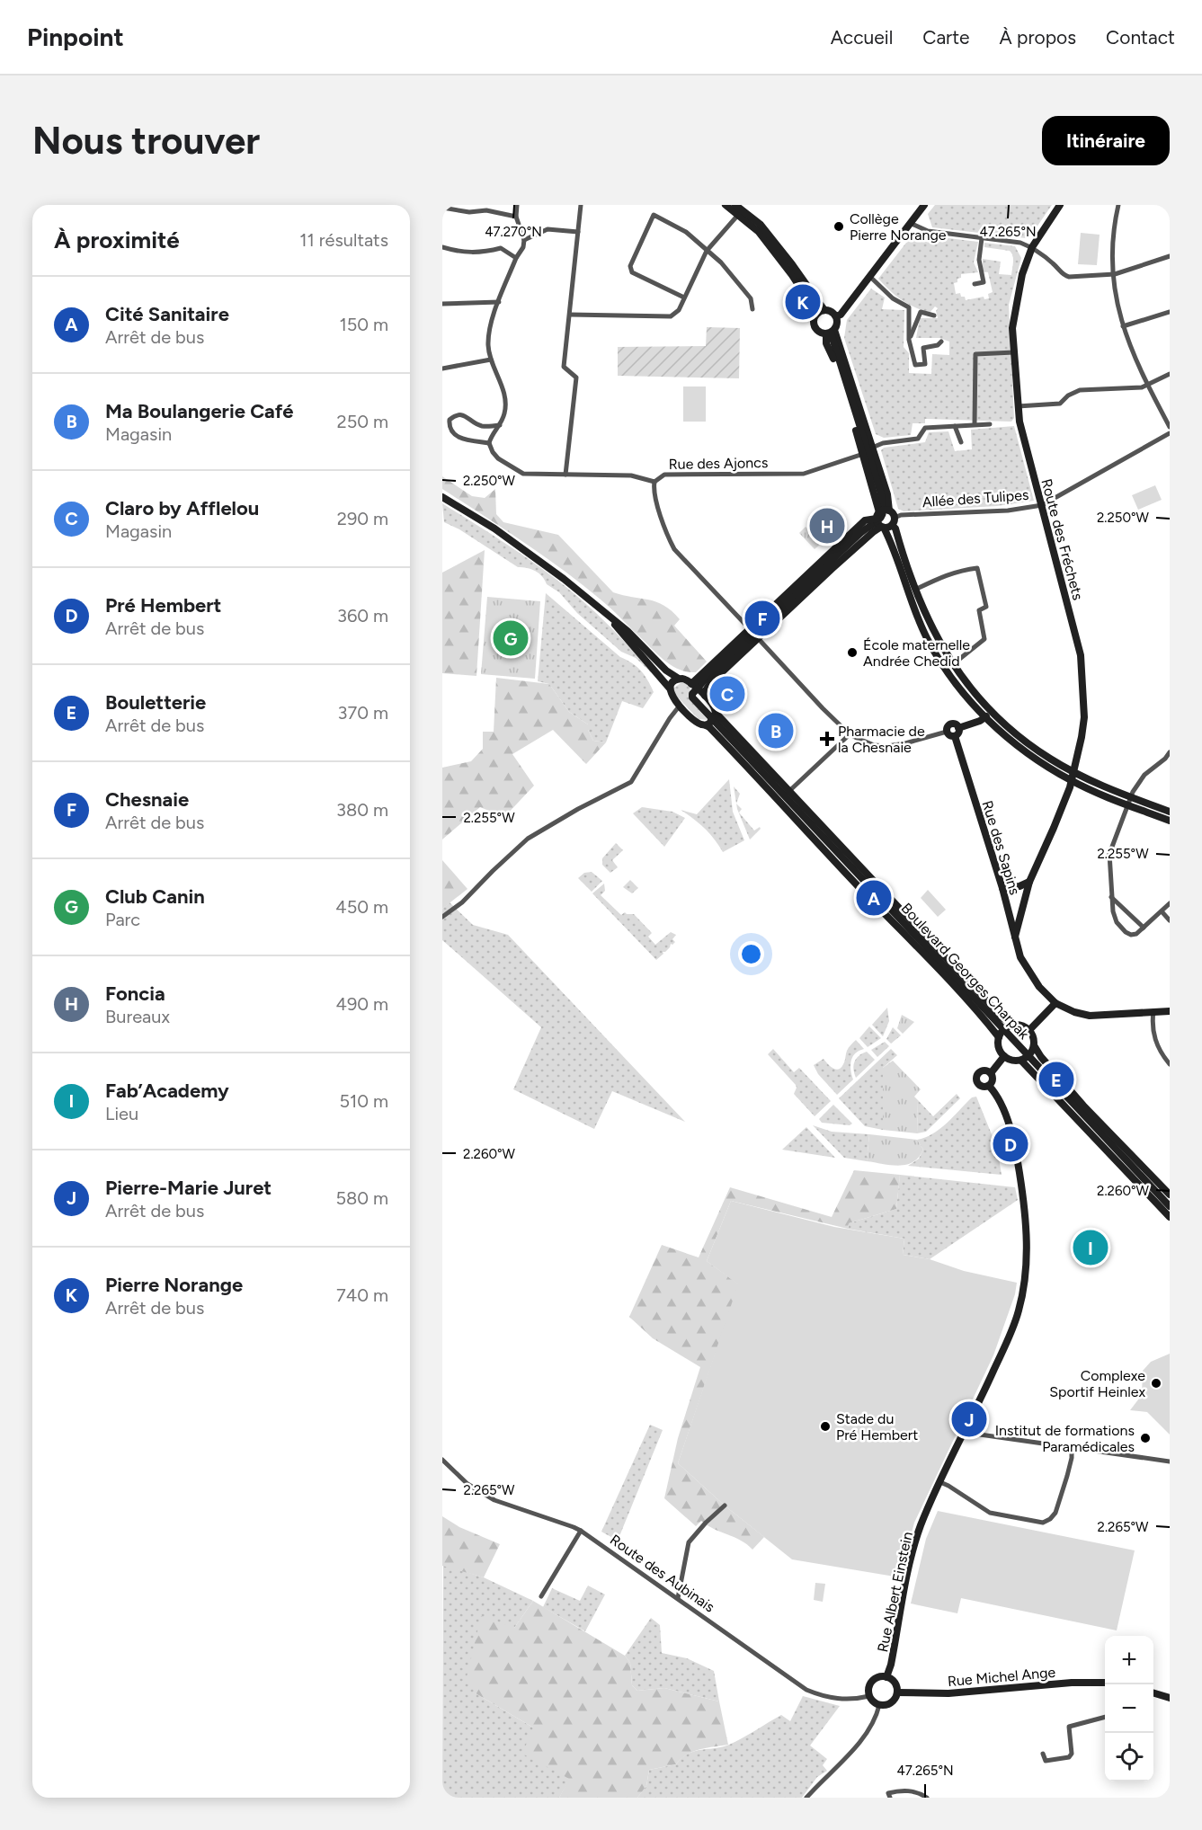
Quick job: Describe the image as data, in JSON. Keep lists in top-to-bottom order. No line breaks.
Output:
{"streets":{"street":["Rue des Ajoncs","Allée des Tulipes","Route des Fréchets","Rue des Sapins","Boulevard Georges Charpak","Route des Aubinais","Rue Albert Einstein","Rue Michel Ange"]},"crossings":[["Allée des Tulipes","Route des Fréchets"],["Route des Fréchets","Rue des Sapins"],["Route des Aubinais","Rue Albert Einstein"],["Route des Aubinais","Rue Michel Ange"],["Rue Albert Einstein","Rue Michel Ange"]],"places":{"other":["Collège Pierre Norange","École maternelle Andrée Chedid","Complexe Sportif Heinlex","Stade du Pré Hembert","Institut de formations Paramédicales"],"health":["Pharmacie de la Chesnaie"]},"page":{"header":"Pinpoint","nav":["Accueil","Carte","À propos","Contact"],"buttons":"Itinéraire","title":"Nous trouver","heading":["À proximité","11 résultats"],"list":[{"mark":"A","name":"Cité Sanitaire","note":"Arrêt de bus","value":"150 m"},{"mark":"B","name":"Ma Boulangerie Café","note":"Magasin","value":"250 m"},{"mark":"C","name":"Claro by Afflelou","note":"Magasin","value":"290 m"},{"mark":"D","name":"Pré Hembert","note":"Arrêt de bus","value":"360 m"},{"mark":"E","name":"Bouletterie","note":"Arrêt de bus","value":"370 m"},{"mark":"F","name":"Chesnaie","note":"Arrêt de bus","value":"380 m"},{"mark":"G","name":"Club Canin","note":"Parc","value":"450 m"},{"mark":"H","name":"Foncia","note":"Bureaux","value":"490 m"},{"mark":"I","name":"Fab’Academy","note":"Lieu","value":"510 m"},{"mark":"J","name":"Pierre-Marie Juret","note":"Arrêt de bus","value":"580 m"},{"mark":"K","name":"Pierre Norange","note":"Arrêt de bus","value":"740 m"}],"pins":["K","H","F","G","C","B","A","E","D","I","J"],"map_buttons":["+","−"]},"coordinates":["47.270°N","47.265°N","2.250°W","2.255°W","2.260°W","2.265°W"]}
